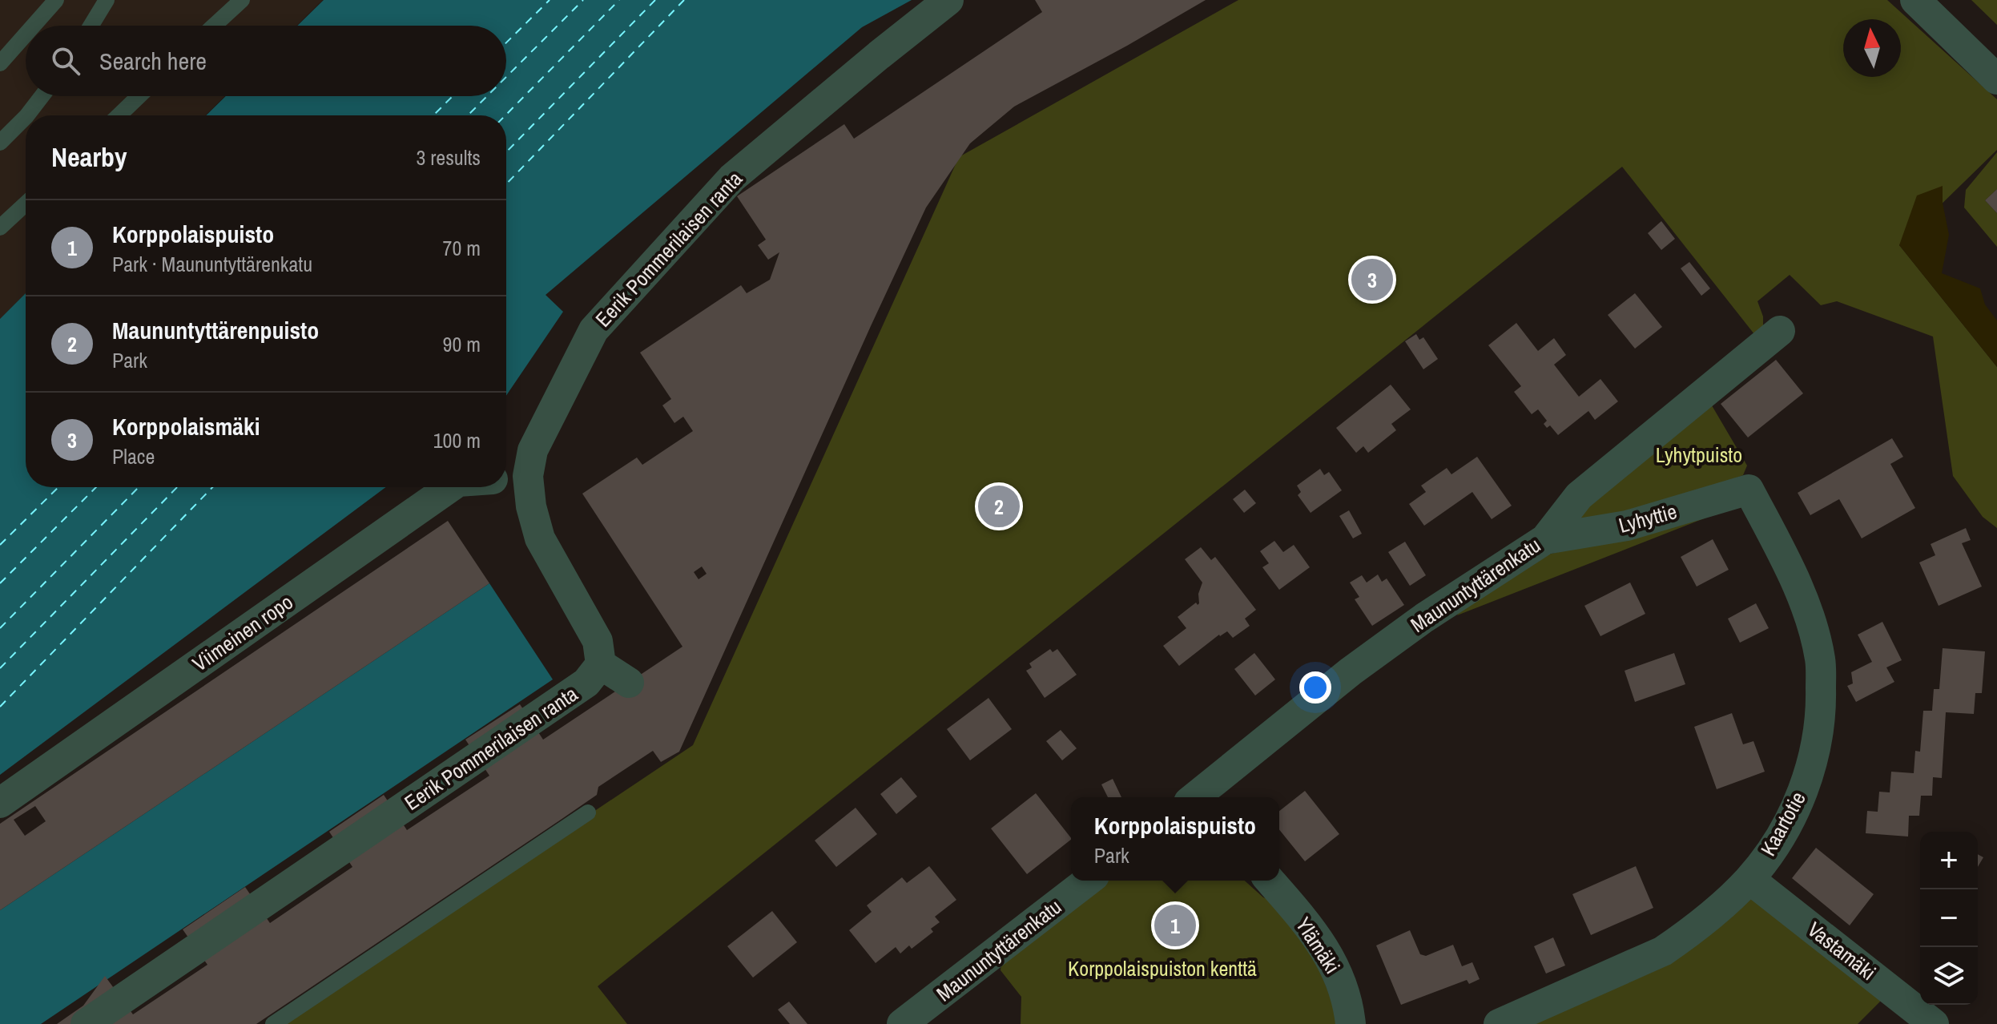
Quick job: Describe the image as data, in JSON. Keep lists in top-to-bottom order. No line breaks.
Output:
{"streets":{"street":["Eerik Pommerilaisen ranta","Lyhyttie","Maununtyttärenkatu","Viimeinen ropo","Kaartotie","Ylämäki","Vastamäki"]},"crossings":[["Lyhyttie","Maununtyttärenkatu"],["Lyhyttie","Kaartotie"],["Kaartotie","Vastamäki"]],"parks":["Lyhytpuisto","Korppolaispuiston kenttä"],"north":"top","page":{"search":"Search here","heading":["Nearby","3 results"],"list":[{"mark":"1","name":"Korppolaispuisto","note":"Park · Maununtyttärenkatu","value":"70 m"},{"mark":"2","name":"Maununtyttärenpuisto","note":"Park","value":"90 m"},{"mark":"3","name":"Korppolaismäki","note":"Place","value":"100 m"}],"pins":["3","2","1"],"popup":["Korppolaispuisto","Park"],"map_buttons":["+","−"]}}
